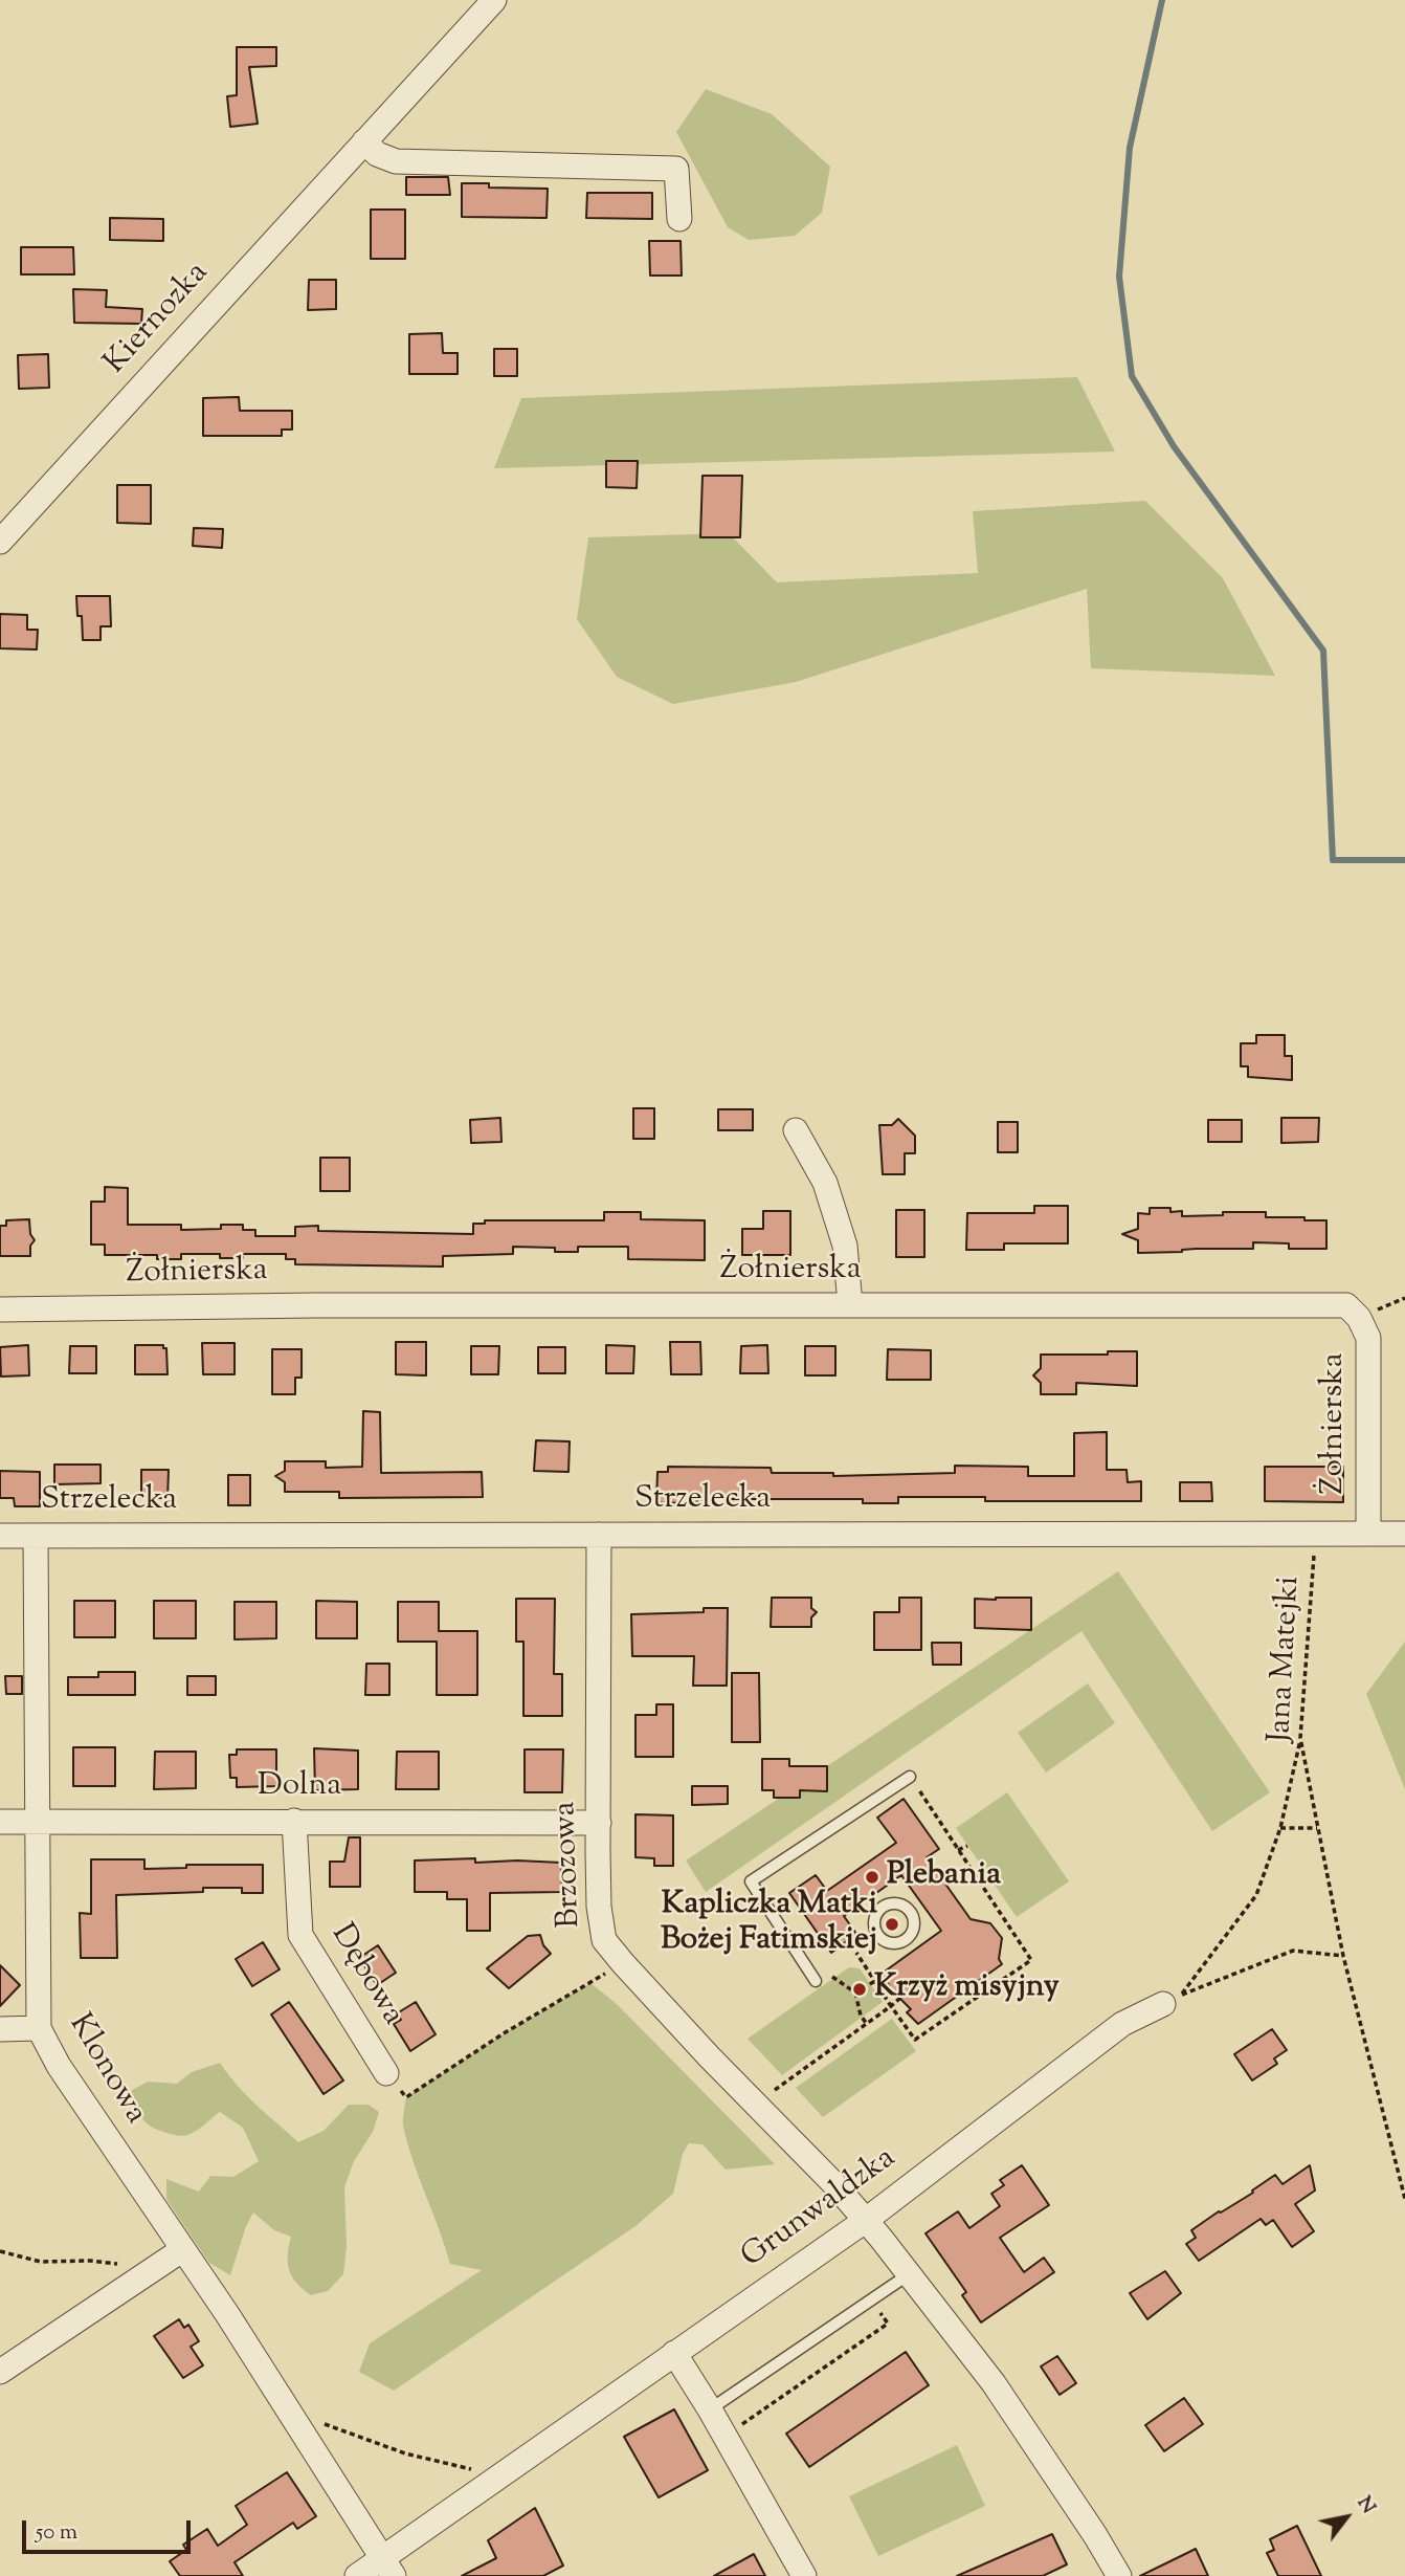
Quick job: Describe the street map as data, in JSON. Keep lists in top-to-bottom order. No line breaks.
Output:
{"streets":{"street":["Kiernozka","Żołnierska","Strzelecka","Dolna","Brzozowa","Dębowa","Klonowa","Grunwaldzka"],"path":["Jana Matejki"]},"crossings":[["Żołnierska","Strzelecka"],["Strzelecka","Jana Matejki"],["Strzelecka","Brzozowa"],["Strzelecka","Klonowa"],["Dolna","Brzozowa"],["Dolna","Dębowa"],["Dolna","Klonowa"],["Brzozowa","Grunwaldzka"],["Klonowa","Grunwaldzka"]],"places":["Plebania","Kapliczka Matki Bożej Fatimskiej","Krzyż misyjny"],"scale_bar":"50 m","north":"top right"}
